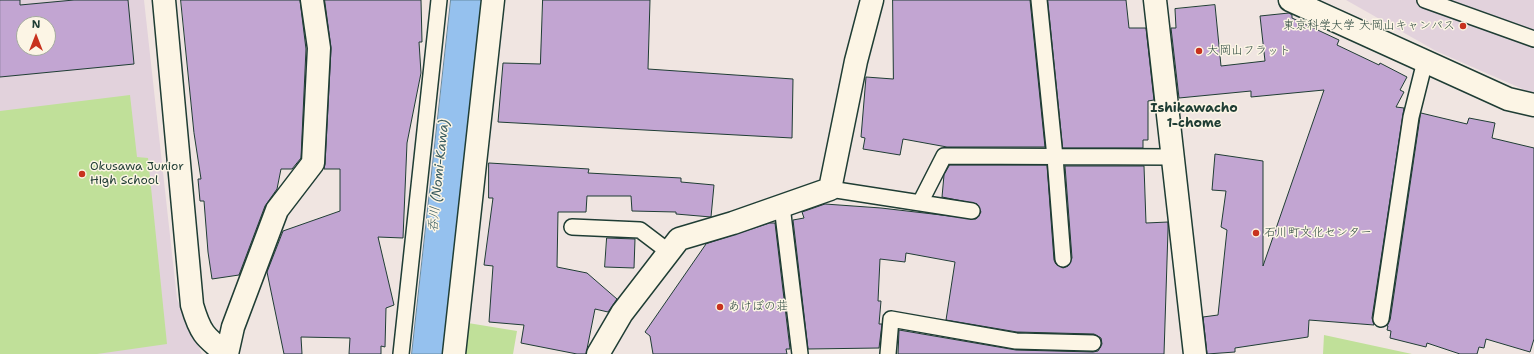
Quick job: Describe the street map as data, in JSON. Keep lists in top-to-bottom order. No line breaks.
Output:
{"districts":["Ishikawacho 1-chome"],"water":["呑川 (Nomi-Kawa)"],"places":["東京科学大学 大岡山キャンパス","大岡山フラット","Okusawa Junior High School","石川町文化センター","あけぼの荘"],"north":"top"}
